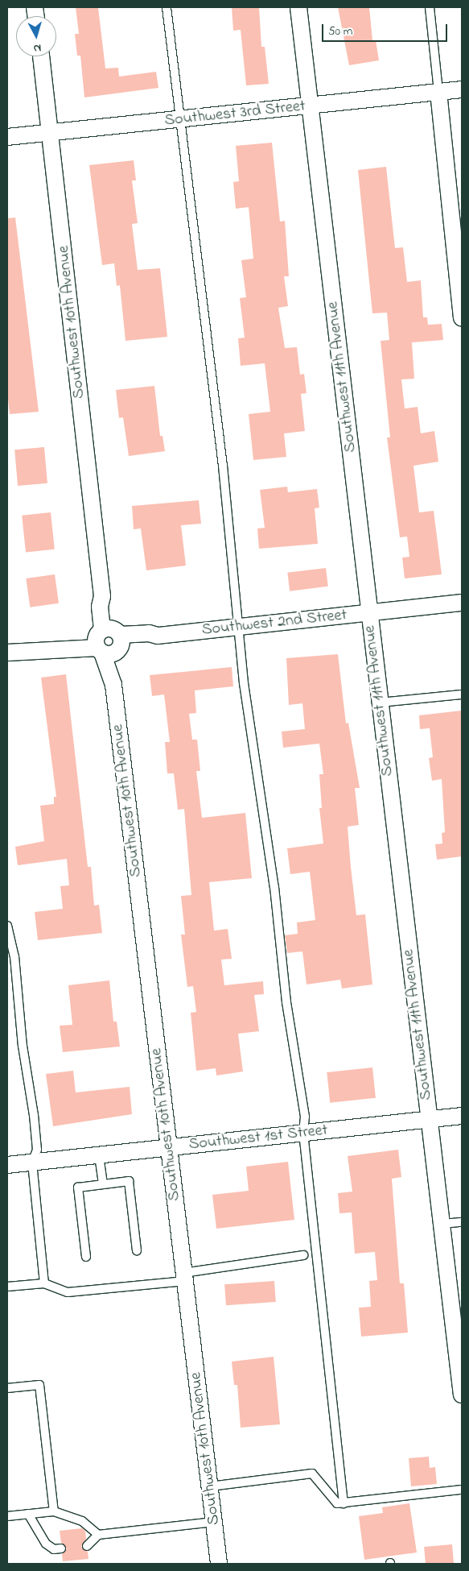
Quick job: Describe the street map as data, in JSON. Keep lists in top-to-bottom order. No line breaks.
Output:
{"streets":{"street":["Southwest 3rd Street","Southwest 10th Avenue","Southwest 11th Avenue","Southwest 2nd Street","Southwest 1st Street"]},"crossings":[["Southwest 3rd Street","Southwest 10th Avenue"],["Southwest 3rd Street","Southwest 11th Avenue"],["Southwest 10th Avenue","Southwest 2nd Street"],["Southwest 10th Avenue","Southwest 1st Street"],["Southwest 11th Avenue","Southwest 2nd Street"],["Southwest 11th Avenue","Southwest 1st Street"]],"scale_bar":"50 m","north":"bottom"}
